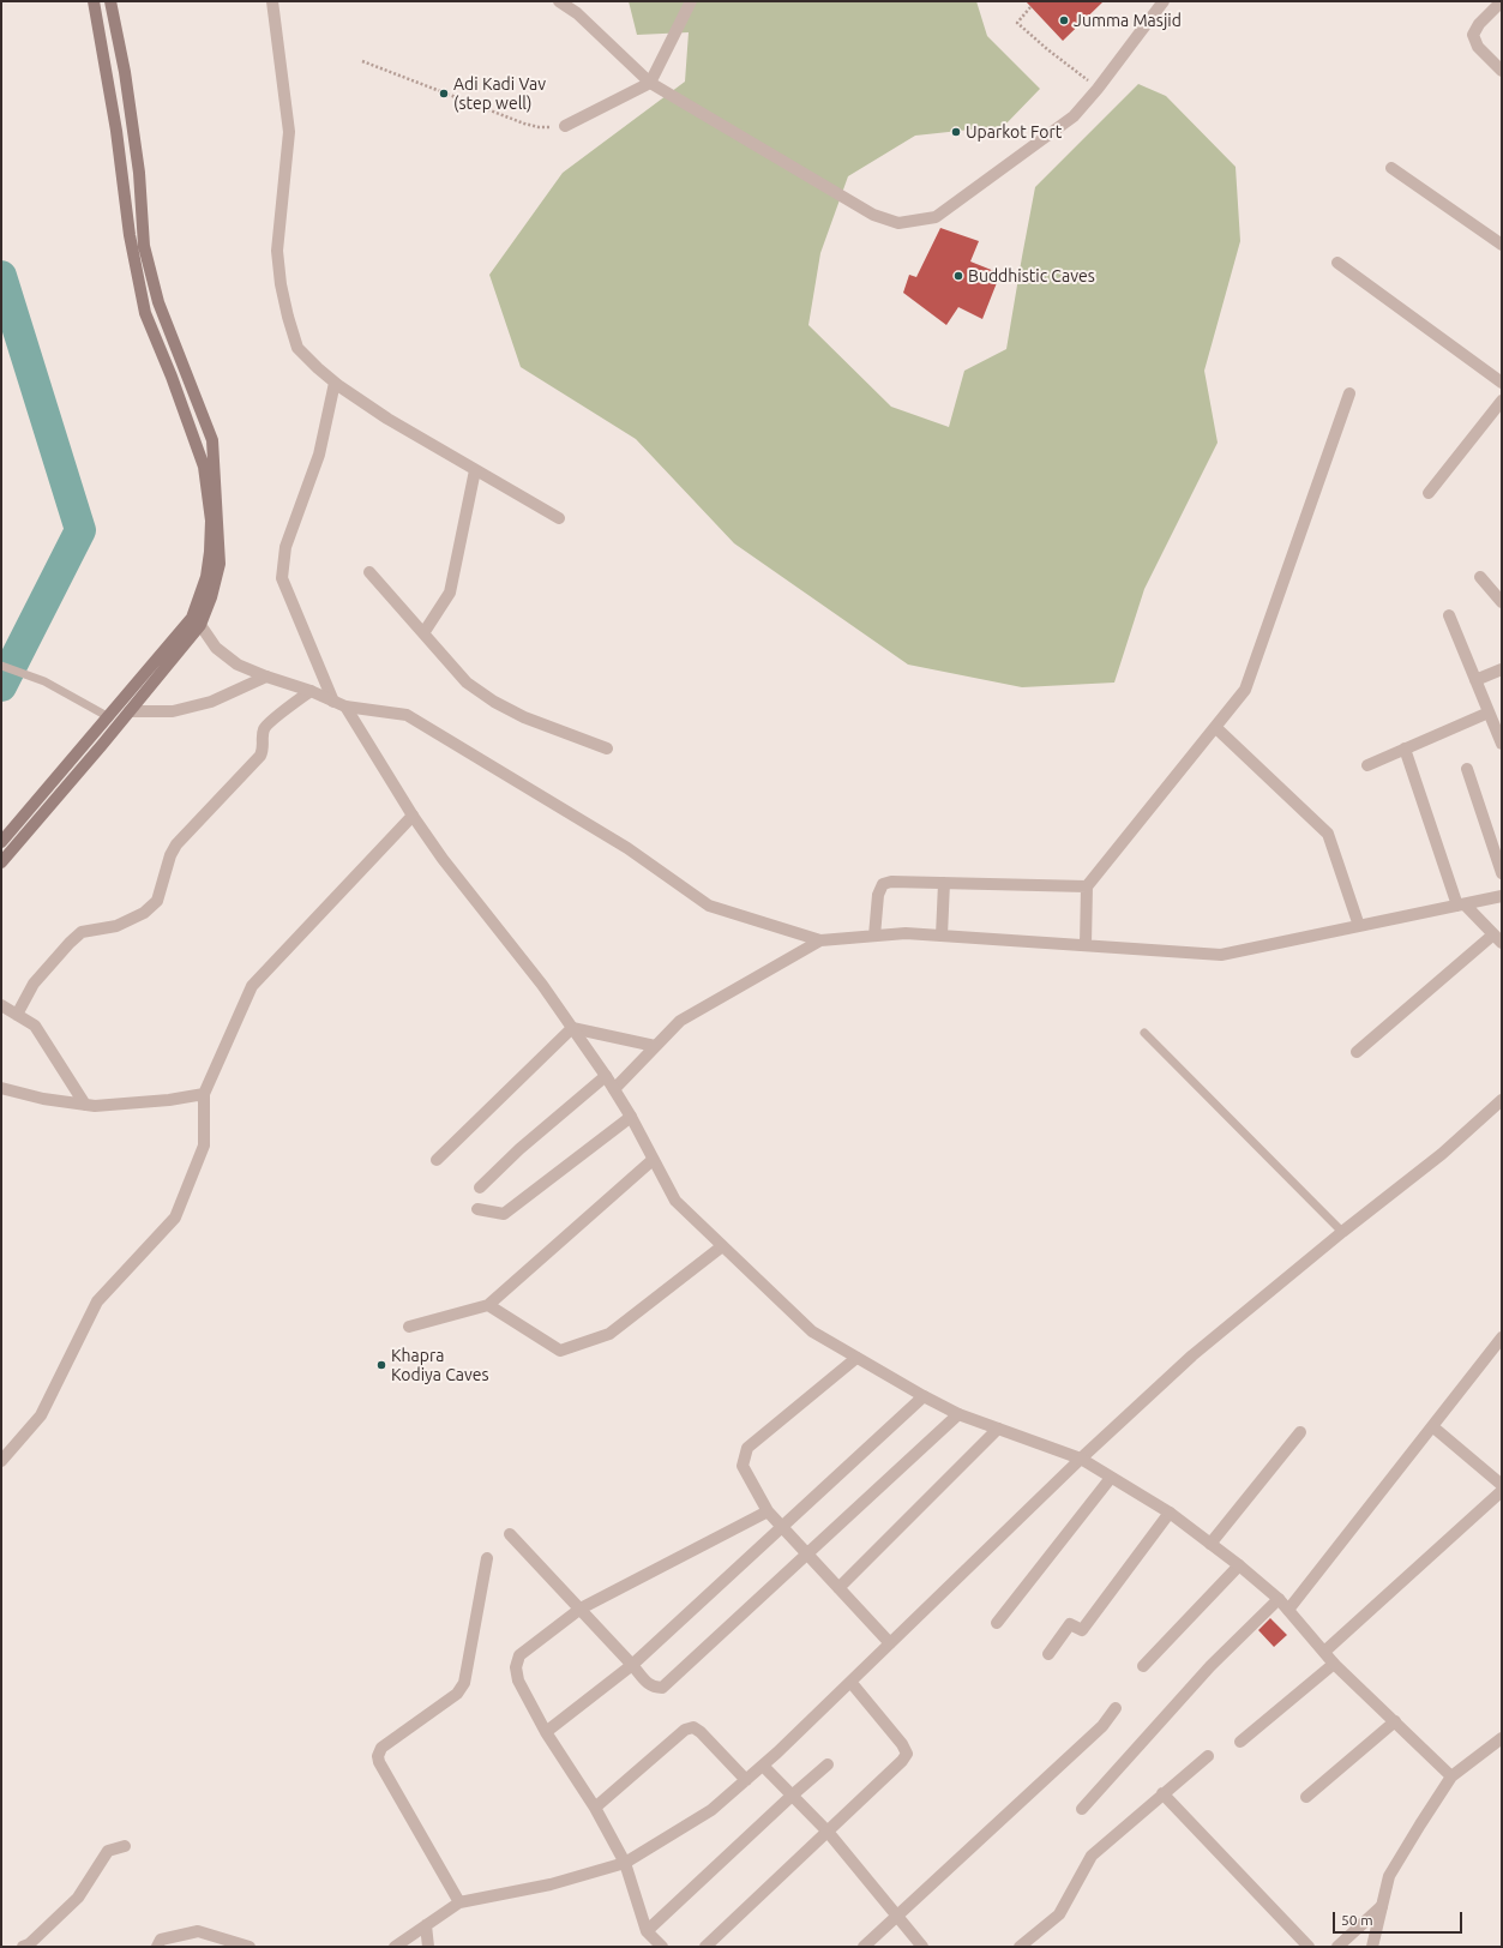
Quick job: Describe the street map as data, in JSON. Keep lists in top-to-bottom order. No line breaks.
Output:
{"places":["Jumma Masjid","Adi Kadi Vav (step well)","Uparkot Fort","Buddhistic Caves","Khapra Kodiya Caves"],"scale_bar":"50 m"}
